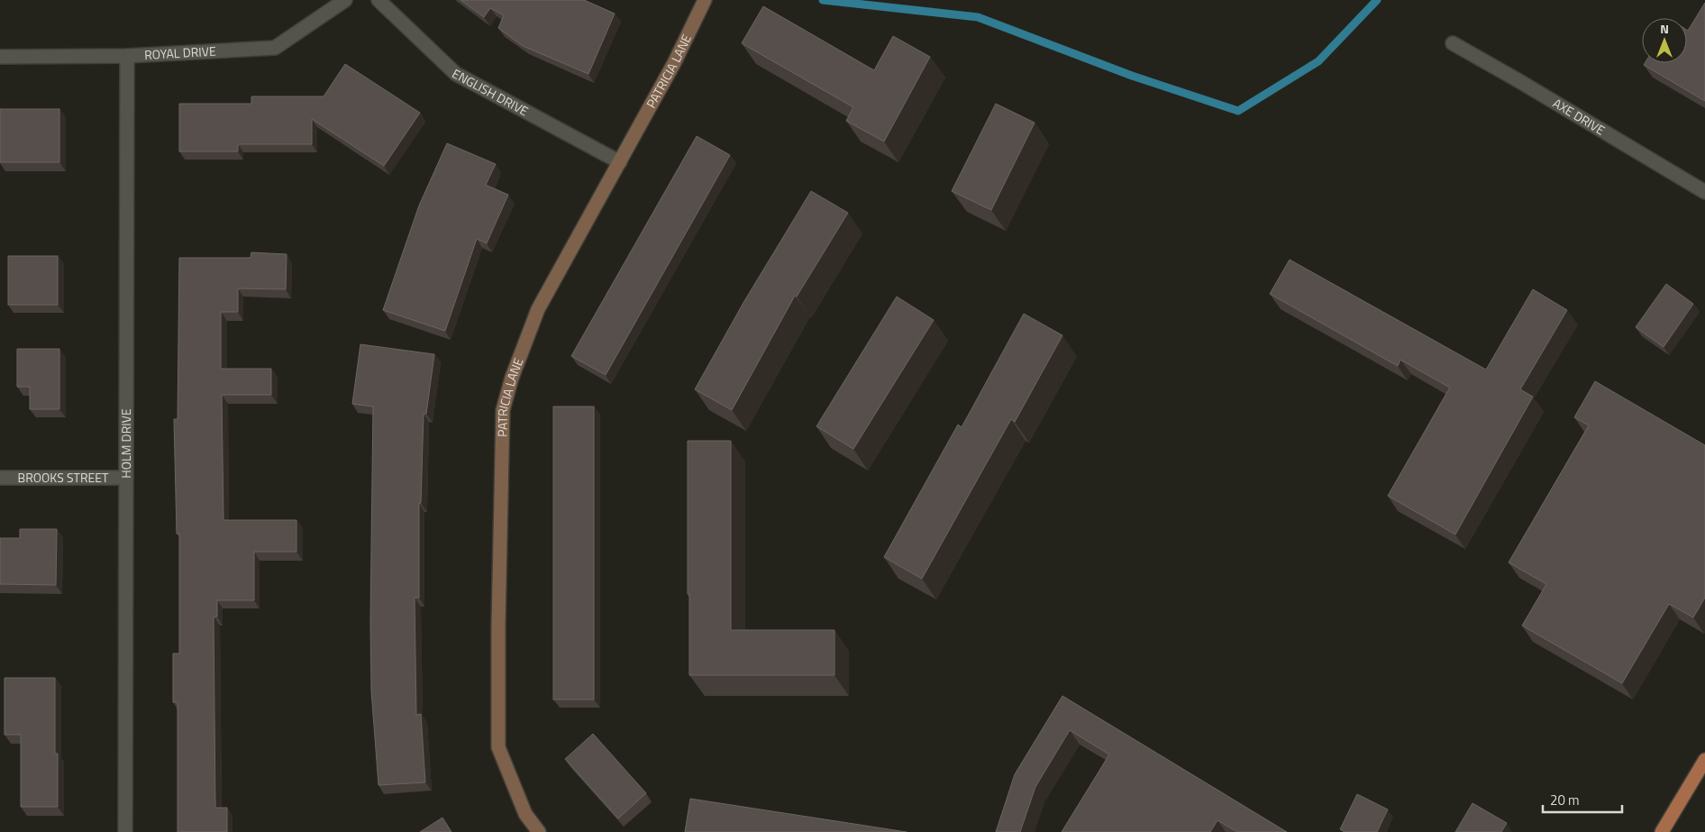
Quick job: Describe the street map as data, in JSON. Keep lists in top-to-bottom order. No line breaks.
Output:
{"streets":{"street":["ROYAL DRIVE","PATRICIA LANE","ENGLISH DRIVE","AXE DRIVE","HOLM DRIVE","BROOKS STREET"]},"crossings":[["ROYAL DRIVE","HOLM DRIVE"],["PATRICIA LANE","ENGLISH DRIVE"],["HOLM DRIVE","BROOKS STREET"]],"scale_bar":"20 m","north":"top"}
